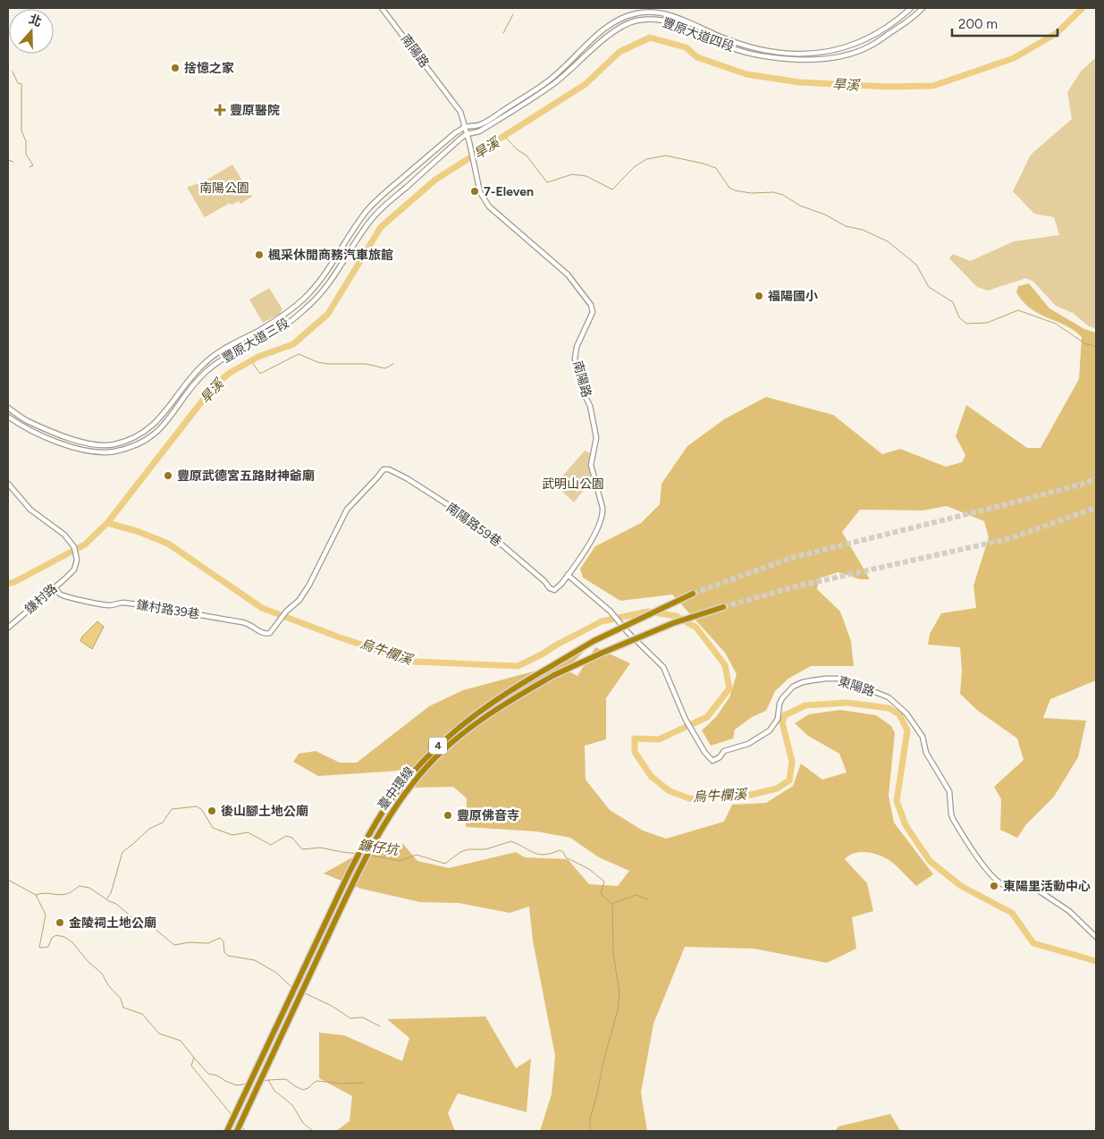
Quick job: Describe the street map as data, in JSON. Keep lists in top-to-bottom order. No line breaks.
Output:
{"streets":{"highway":["4","臺中環線"],"street":["豐原大道四段","南陽路","豐原大道三段","南陽路59巷","鎌村路","鎌村路39巷","東陽路"]},"crossings":[["豐原大道四段","南陽路"],["豐原大道四段","豐原大道三段"],["南陽路","豐原大道三段"],["南陽路","南陽路59巷"],["南陽路","東陽路"],["南陽路59巷","鎌村路39巷"],["南陽路59巷","東陽路"],["鎌村路","鎌村路39巷"]],"water":["旱溪","烏牛欄溪","鐮仔坑"],"parks":["南陽公園","武明山公園"],"places":{"other":["捨憶之家","7-Eleven","楓采休閒商務汽車旅館","福陽國小","豐原武德宮五路財神爺廟","後山腳土地公廟","豐原佛音寺","東陽里活動中心","金陵祠土地公廟"],"health":["豐原醫院"]},"scale_bar":"200 m","north":"top"}
